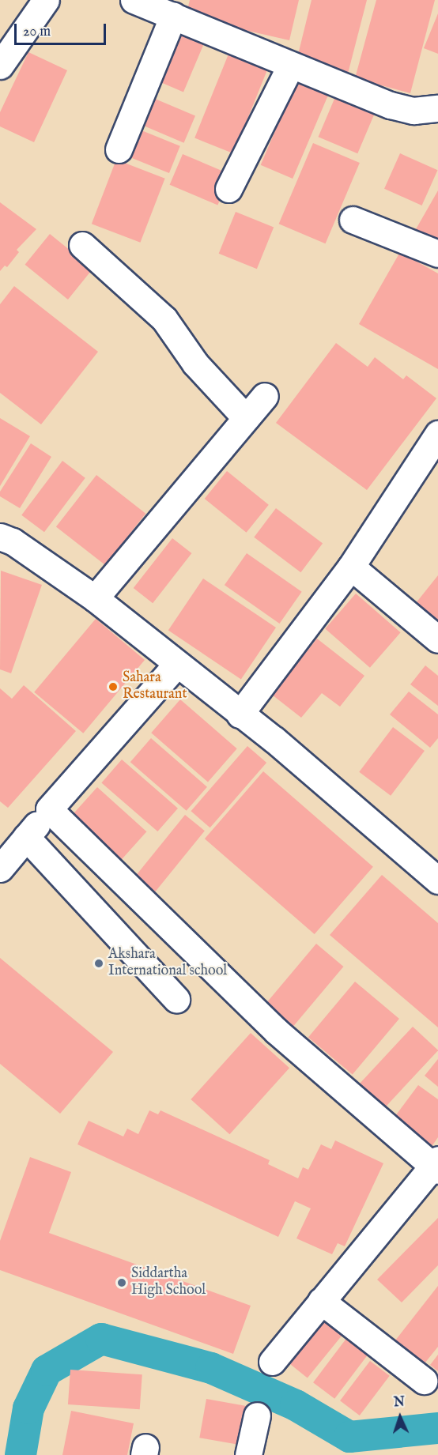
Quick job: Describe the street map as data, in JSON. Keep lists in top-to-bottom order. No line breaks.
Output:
{"places":["Sahara Restaurant","Akshara International school","Siddartha High School"],"scale_bar":"20 m","north":"top"}
